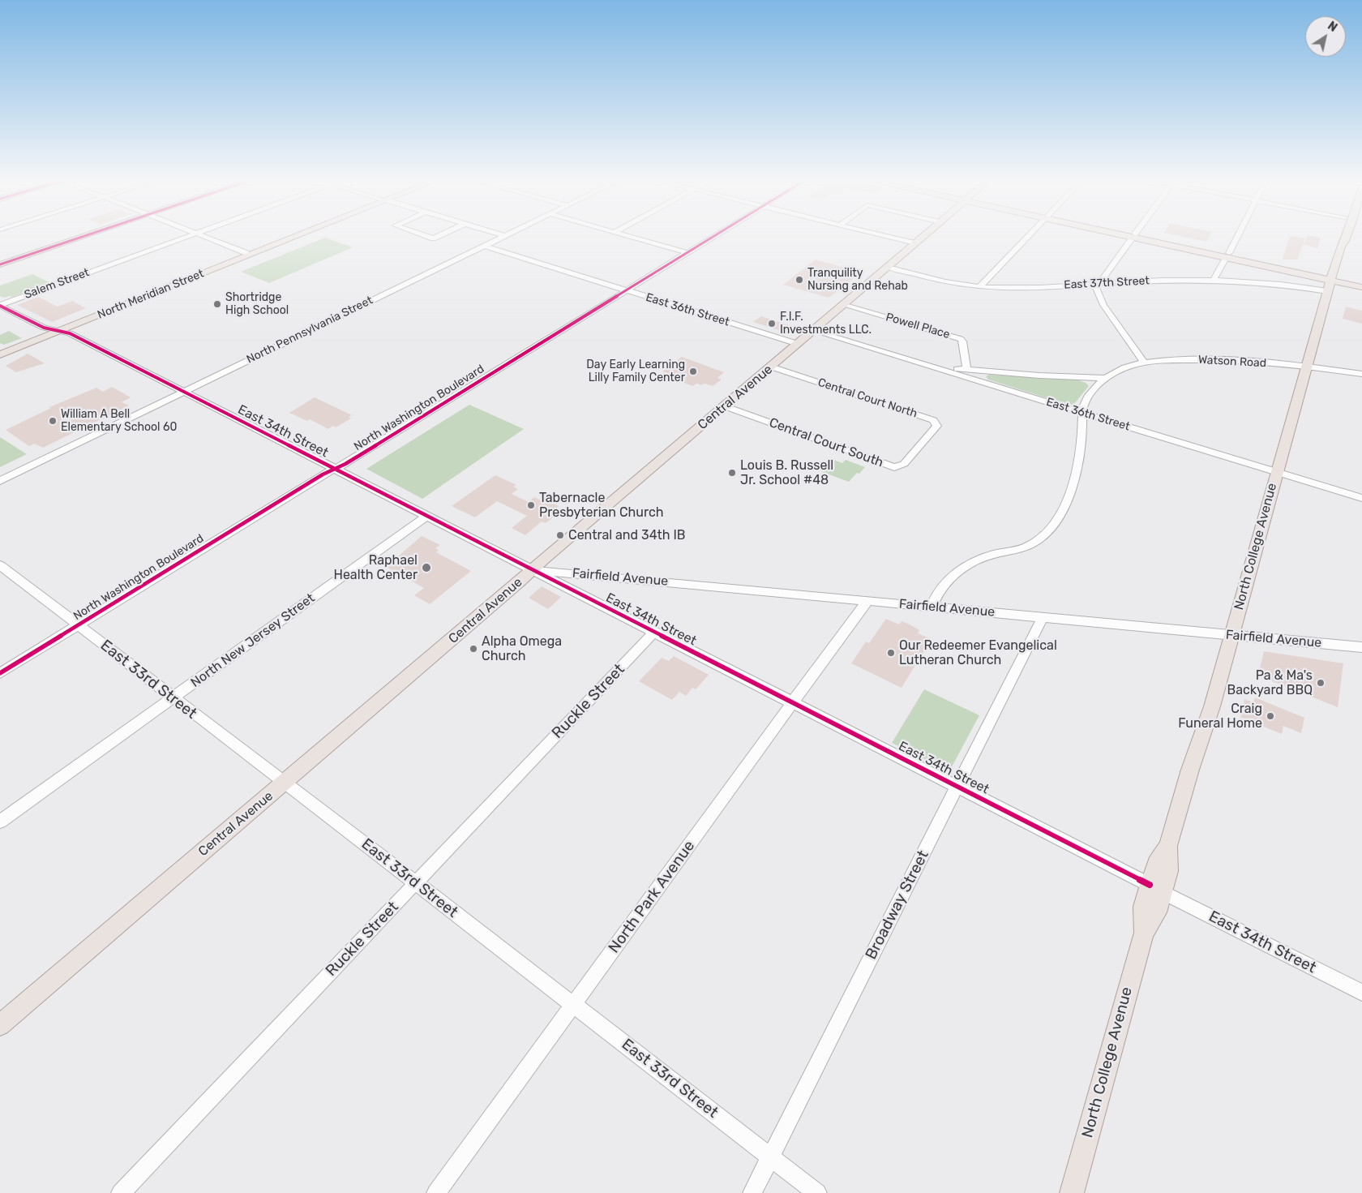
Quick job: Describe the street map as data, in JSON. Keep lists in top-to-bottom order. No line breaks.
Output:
{"streets":{"main road":["North Meridian Street","Central Avenue","North College Avenue"],"street":["East 37th Street","Salem Street","East 36th Street","Powell Place","North Pennsylvania Street","Watson Road","Central Court North","North Washington Boulevard","East 34th Street","Central Court South","Fairfield Avenue","North New Jersey Street","East 33rd Street","Ruckle Street","North Park Avenue","Broadway Street"]},"crossings":[["East 37th Street","Central Avenue"],["East 37th Street","North College Avenue"],["Salem Street","East 34th Street"],["North Meridian Street","East 34th Street"],["East 36th Street","North Pennsylvania Street"],["East 36th Street","Watson Road"],["East 36th Street","Central Avenue"],["East 36th Street","North Washington Boulevard"],["East 36th Street","North College Avenue"],["Powell Place","Watson Road"],["Powell Place","Central Avenue"],["North Pennsylvania Street","East 34th Street"],["Watson Road","North College Avenue"],["Watson Road","Fairfield Avenue"],["Central Avenue","Central Court North"],["Central Avenue","East 34th Street"],["Central Avenue","Central Court South"],["Central Avenue","Fairfield Avenue"],["Central Avenue","East 33rd Street"],["Central Court North","Central Court South"],["North Washington Boulevard","East 34th Street"],["North Washington Boulevard","East 33rd Street"],["East 34th Street","North College Avenue"],["East 34th Street","Fairfield Avenue"],["East 34th Street","North New Jersey Street"],["East 34th Street","Ruckle Street"],["East 34th Street","North Park Avenue"],["East 34th Street","Broadway Street"],["North College Avenue","Fairfield Avenue"],["Fairfield Avenue","North Park Avenue"],["Fairfield Avenue","Broadway Street"],["North New Jersey Street","East 33rd Street"],["East 33rd Street","Ruckle Street"],["East 33rd Street","North Park Avenue"],["East 33rd Street","Broadway Street"]],"places":["Tranquility Nursing and Rehab","Shortridge High School","F.I.F. Investments LLC.","Day Early Learning Lilly Family Center","William A Bell Elementary School 60","Louis B. Russell Jr. School #48","Tabernacle Presbyterian Church","Central and 34th IB","Raphael Health Center","Alpha Omega Church","Our Redeemer Evangelical Lutheran Church","Pa & Ma's Backyard BBQ","Craig Funeral Home"],"north":"top right"}
